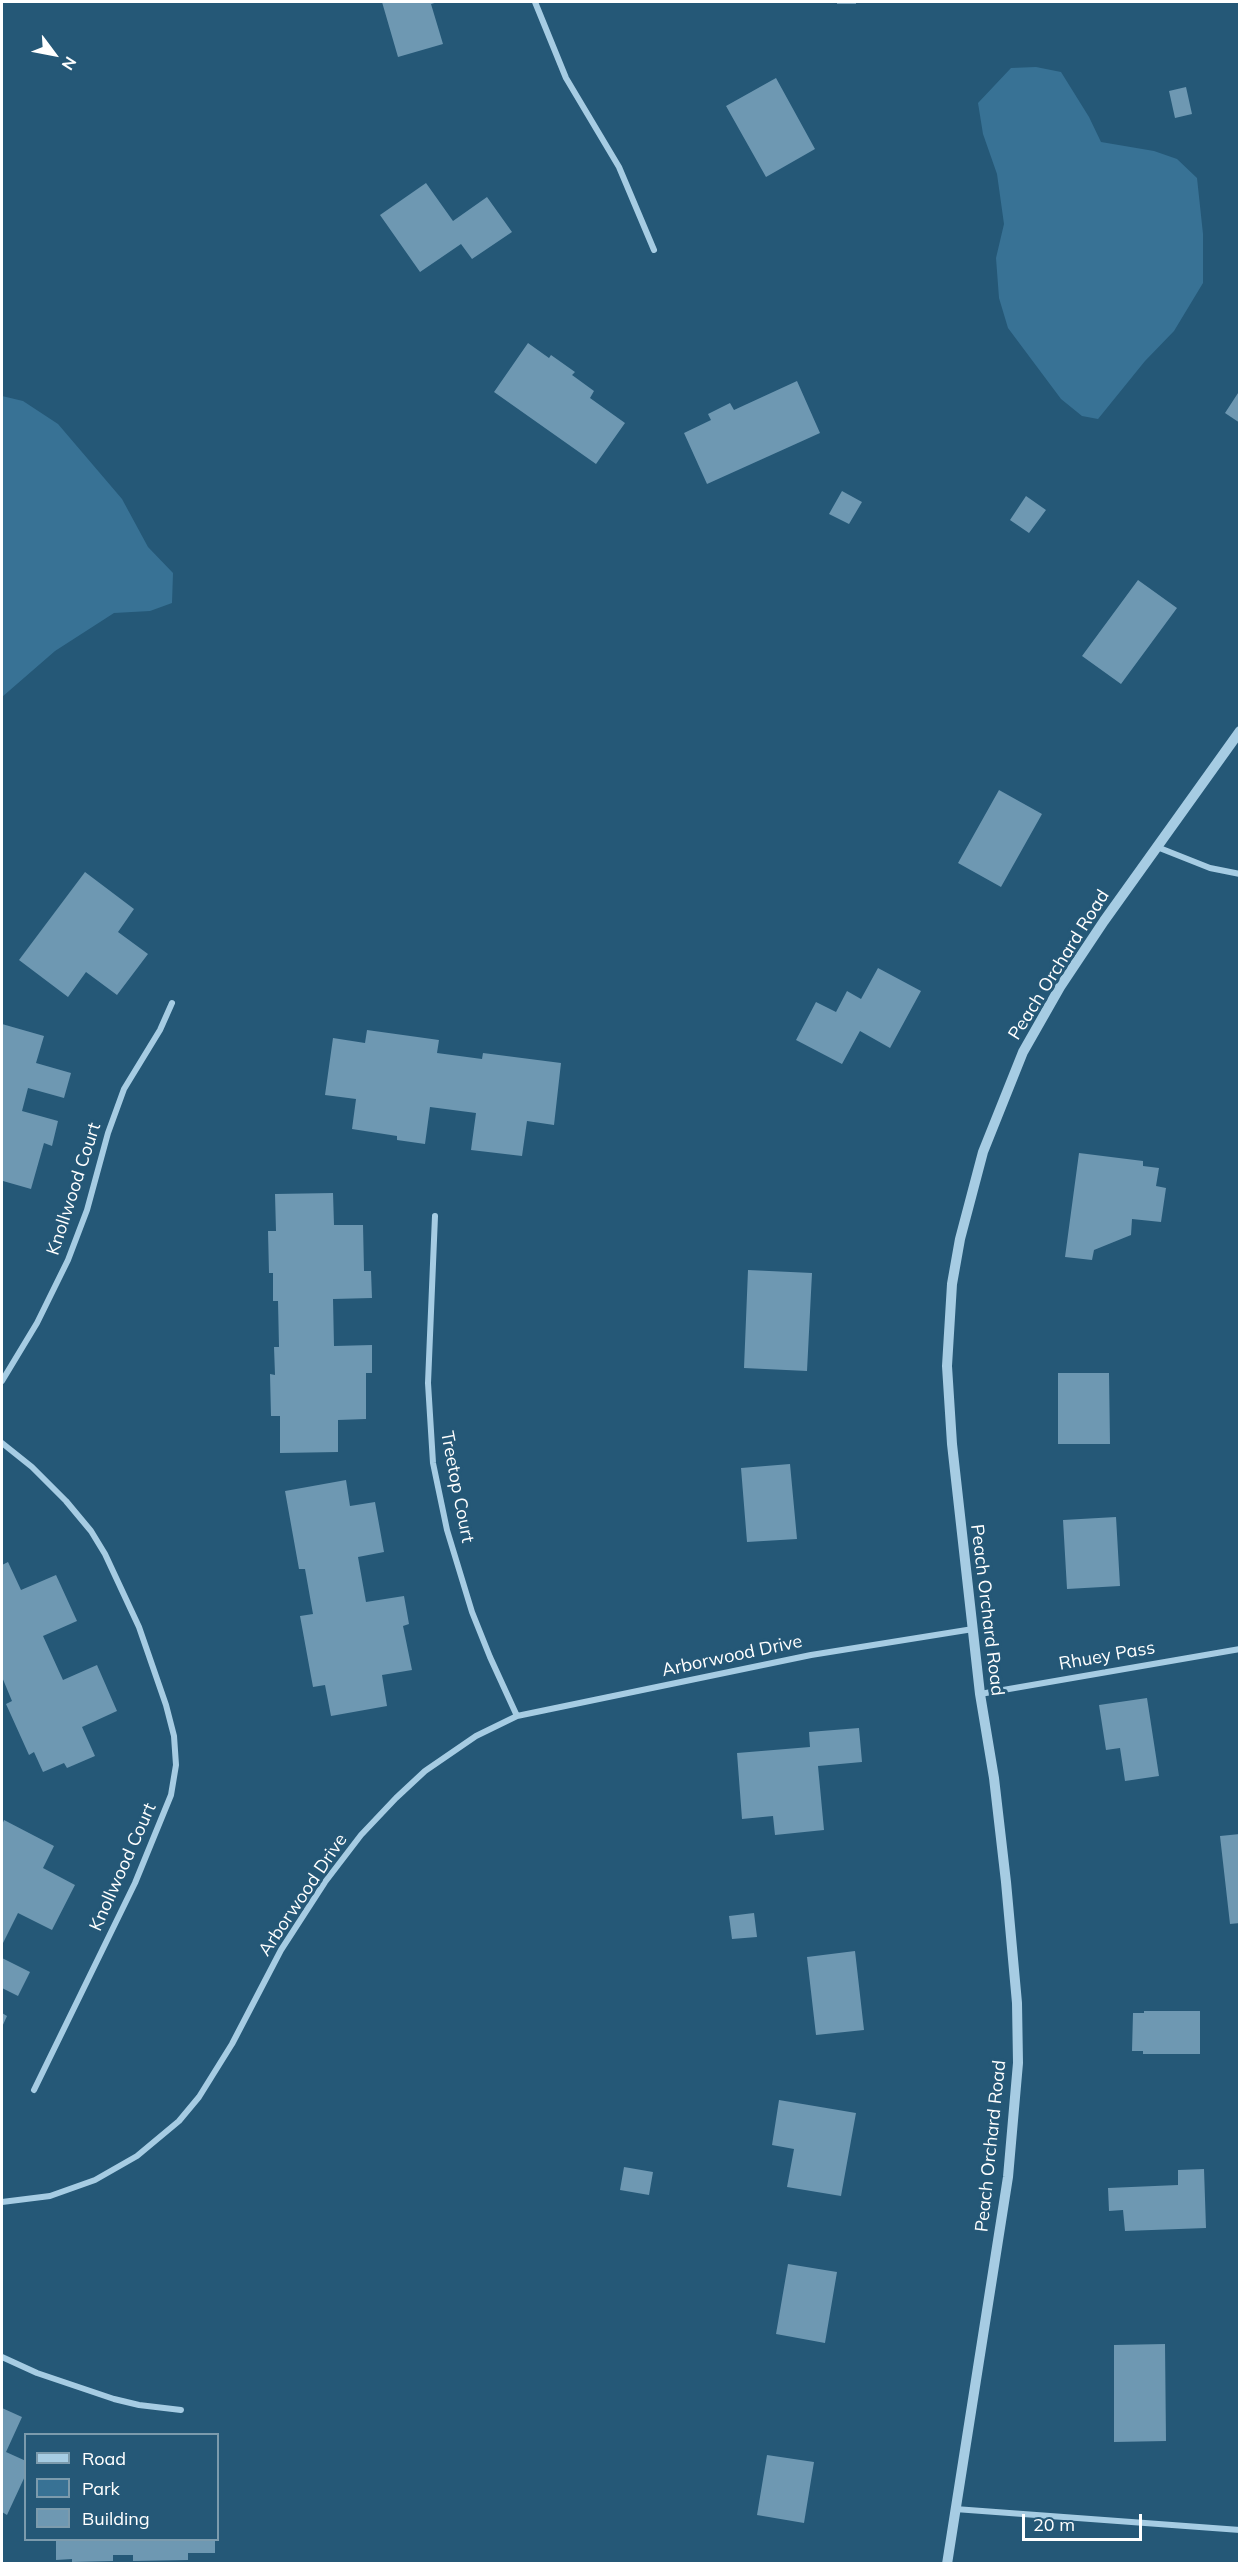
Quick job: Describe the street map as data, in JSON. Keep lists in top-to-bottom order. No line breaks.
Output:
{"streets":{"street":["Peach Orchard Road","Knollwood Court","Treetop Court","Arborwood Drive","Rhuey Pass"]},"crossings":[["Peach Orchard Road","Arborwood Drive"],["Peach Orchard Road","Rhuey Pass"],["Treetop Court","Arborwood Drive"]],"legend":["Road","Park","Building"],"scale_bar":"20 m","north":"bottom right"}
